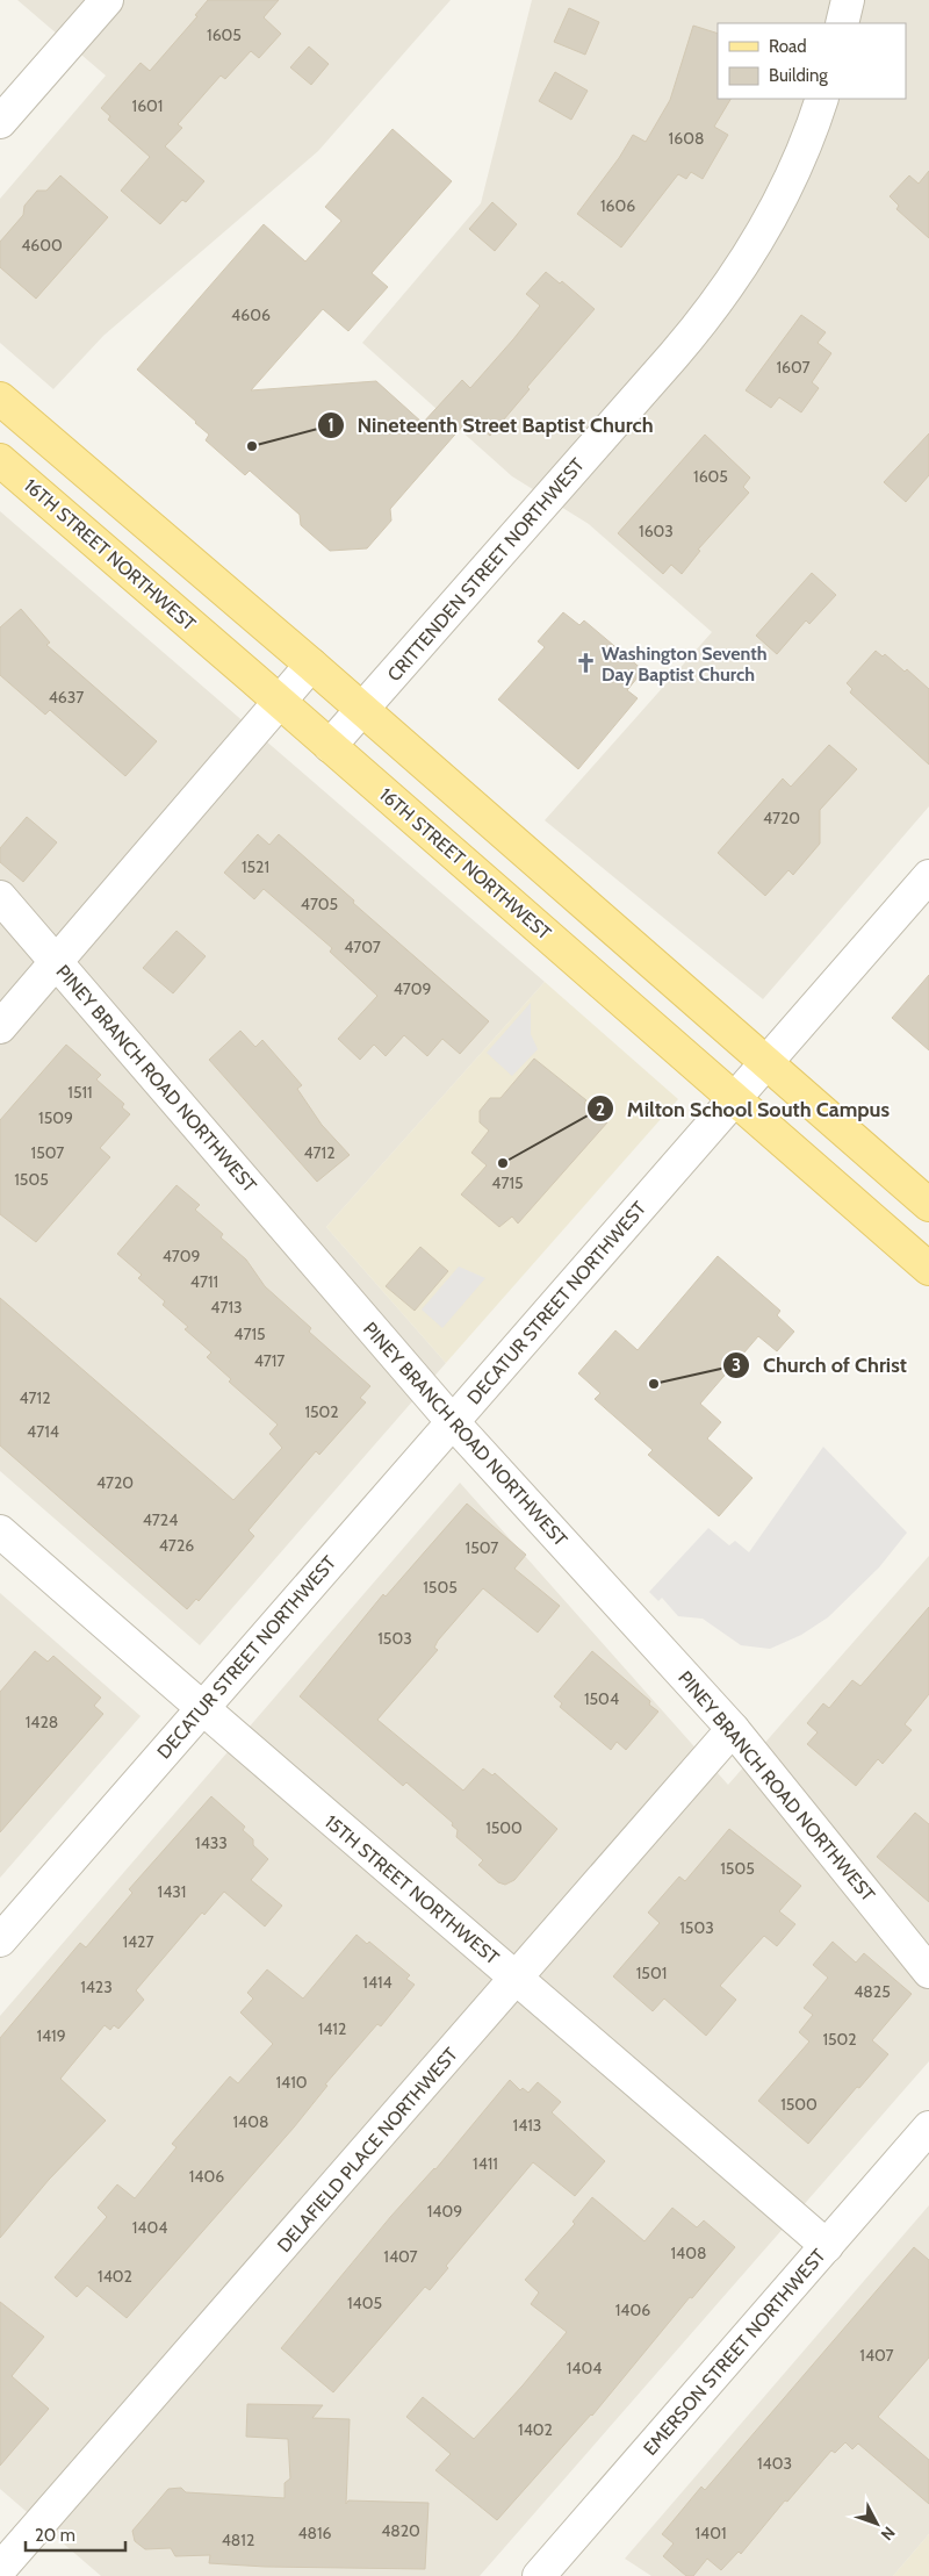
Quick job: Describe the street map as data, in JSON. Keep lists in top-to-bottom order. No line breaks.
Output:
{"streets":{"main road":["16TH STREET NORTHWEST"],"street":["CRITTENDEN STREET NORTHWEST","PINEY BRANCH ROAD NORTHWEST","DECATUR STREET NORTHWEST","15TH STREET NORTHWEST","DELAFIELD PLACE NORTHWEST","EMERSON STREET NORTHWEST"]},"crossings":[["16TH STREET NORTHWEST","CRITTENDEN STREET NORTHWEST"],["16TH STREET NORTHWEST","DECATUR STREET NORTHWEST"],["PINEY BRANCH ROAD NORTHWEST","DECATUR STREET NORTHWEST"],["PINEY BRANCH ROAD NORTHWEST","DELAFIELD PLACE NORTHWEST"],["DECATUR STREET NORTHWEST","15TH STREET NORTHWEST"],["15TH STREET NORTHWEST","DELAFIELD PLACE NORTHWEST"],["15TH STREET NORTHWEST","EMERSON STREET NORTHWEST"]],"places":{"other":["Nineteenth Street Baptist Church","Milton School South Campus","Church of Christ"],"church":["Washington Seventh Day Baptist Church"]},"house_numbers":["1605","1601","1608","1606","4600","4606","1607","1605","1603","4637","4720","1521","4705","4707","4709","1511","1509","1507","4712","1505","4715","4709","4711","4713","4715","4717","4712","1502","4714","4720","4724","4726","1507","1505","1503","1504","1428","1500","1433","1505","1431","1503","1427","1501","1414","1423","4825","1412","1419","1502","1410","1500","1408","1413","1411","1406","1409","1404","1408","1407","1402","1405","1406","1407","1404","1402","1403","4820","4816","1401","4812"],"legend":["Road","Building"],"scale_bar":"20 m","north":"bottom right"}
